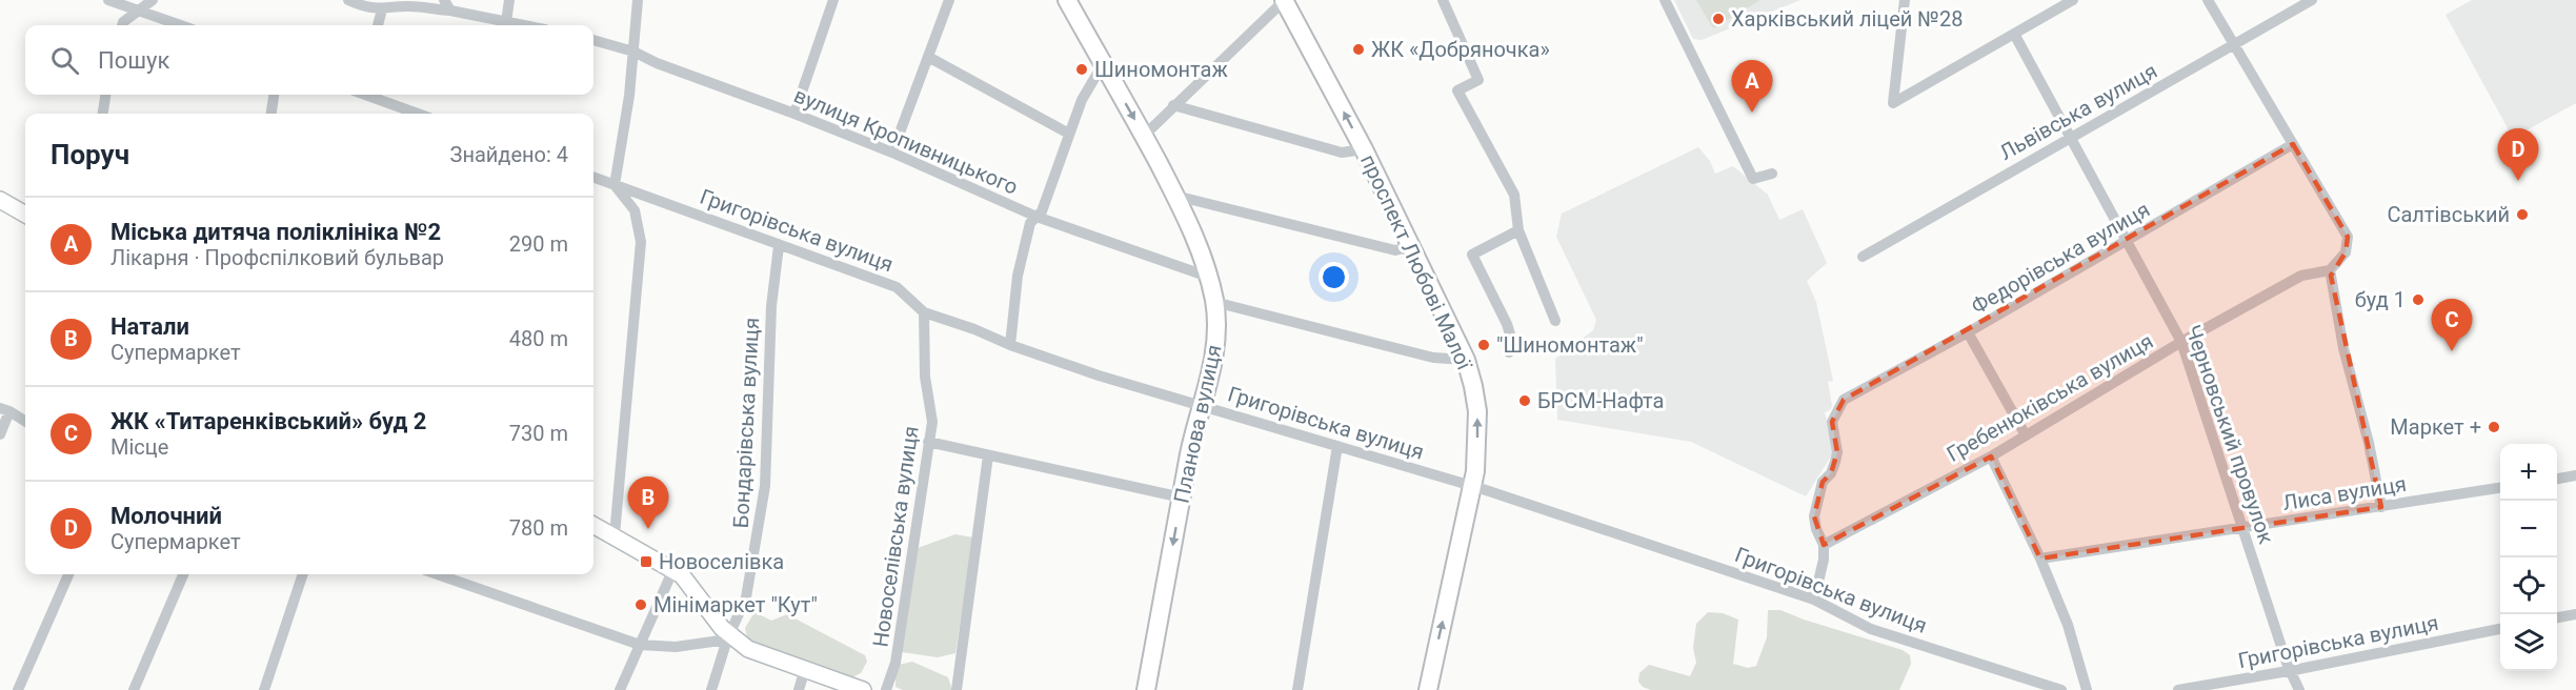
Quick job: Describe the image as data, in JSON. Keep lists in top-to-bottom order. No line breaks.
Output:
{"streets":{"main road":["проспект Любові Малої","Планова вулиця"],"street":["Львівська вулиця","вулиця Кропивницького","Григорівська вулиця","Федорівська вулиця","Гребенюківська вулиця","Бондарівська вулиця","Черновський провулок","Лиса вулиця","Новоселівська вулиця"]},"crossings":[["Львівська вулиця","Черновський провулок"],["вулиця Кропивницького","Планова вулиця"],["Григорівська вулиця","проспект Любові Малої"],["Григорівська вулиця","Бондарівська вулиця"],["Григорівська вулиця","Планова вулиця"],["Григорівська вулиця","Черновський провулок"],["Григорівська вулиця","Новоселівська вулиця"],["Федорівська вулиця","Гребенюківська вулиця"],["Федорівська вулиця","Черновський провулок"],["Гребенюківська вулиця","Черновський провулок"],["Черновський провулок","Лиса вулиця"]],"one_way":["проспект Любові Малої","Планова вулиця"],"places":{"other":["Харківський ліцей №28","ЖК «Добряночка»","Шиномонтаж","Салтівський","буд 1","\"Шиномонтаж\"","БРСМ-Нафта","Маркет +","Мінімаркет \"Кут\""],"transit":["Новоселівка"]},"page":{"search":"Пошук","pins":["A","D","C","B"],"heading":["Поруч","Знайдено: 4"],"list":[{"mark":"A","name":"Міська дитяча поліклініка №2","note":"Лікарня · Профспілковий бульвар","value":"290 m"},{"mark":"B","name":"Натали","note":"Супермаркет","value":"480 m"},{"mark":"C","name":"ЖК «Титаренківський» буд 2","note":"Місце","value":"730 m"},{"mark":"D","name":"Молочний","note":"Супермаркет","value":"780 m"}],"map_buttons":["+","−"]}}
